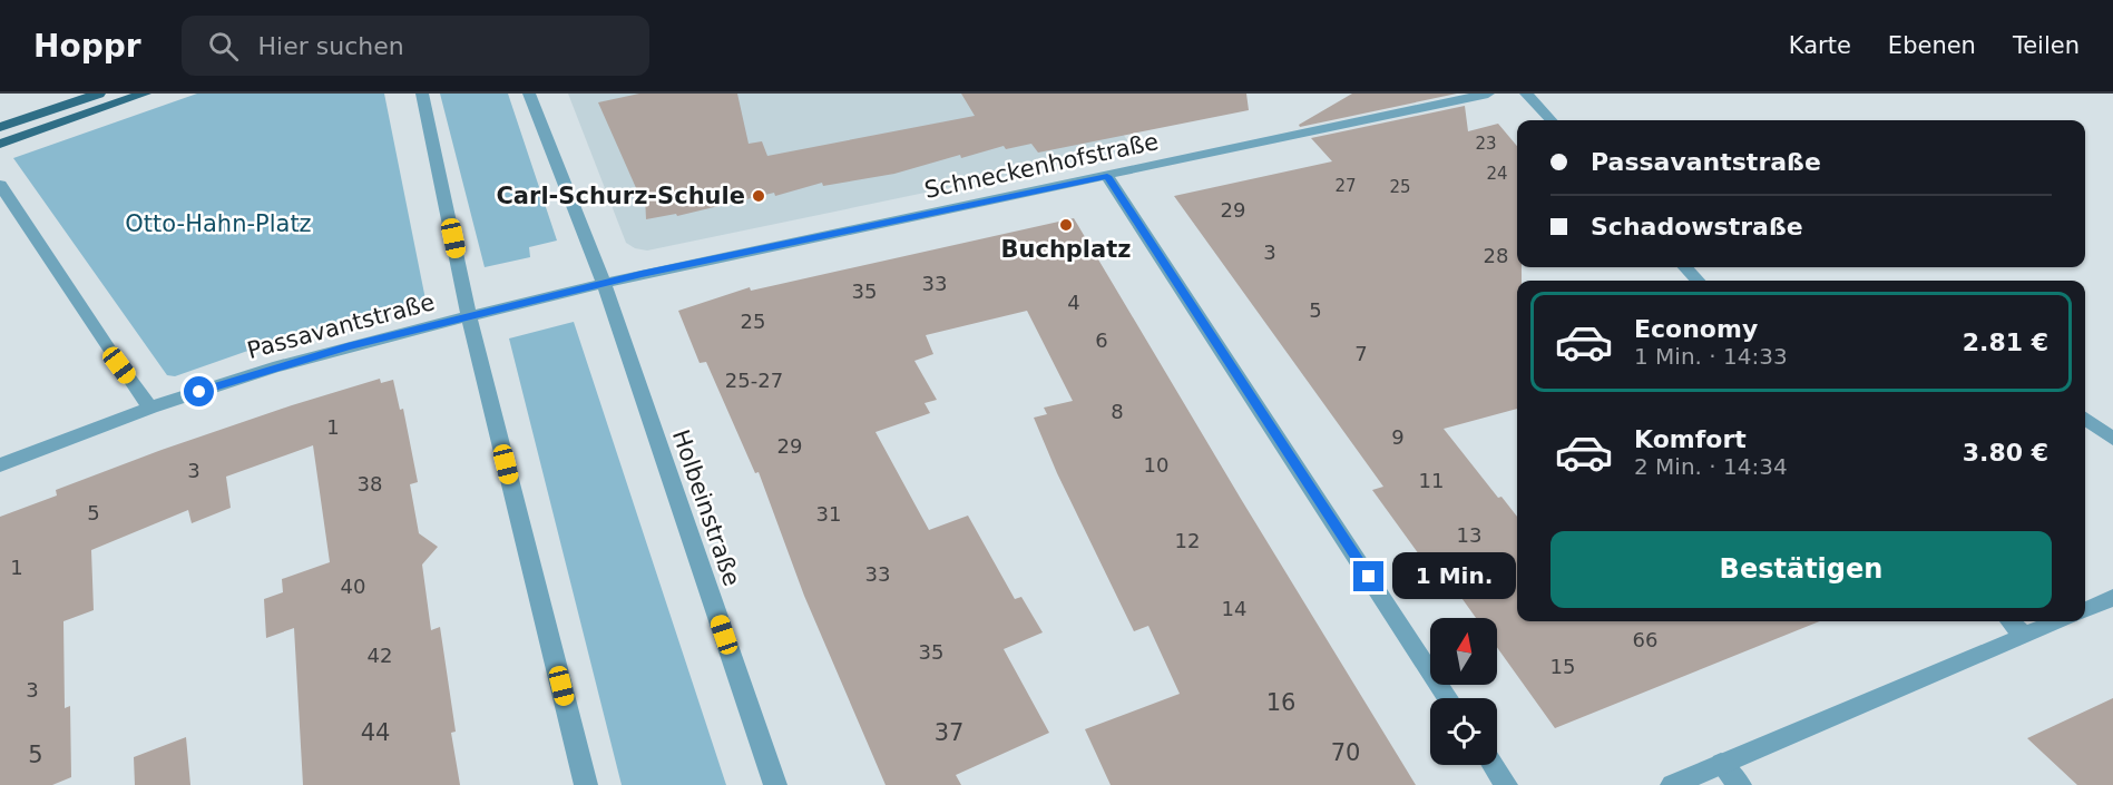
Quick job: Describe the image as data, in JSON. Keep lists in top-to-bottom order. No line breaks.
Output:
{"streets":{"street":["Schneckenhofstraße","Passavantstraße","Holbeinstraße"]},"crossings":[["Schneckenhofstraße","Holbeinstraße"]],"parks":["Otto-Hahn-Platz"],"places":["Carl-Schurz-Schule","Buchplatz"],"house_numbers":["23","24","27","25","29","3","28","33","35","4","5","25","6","7","25-27","8","1","9","29","10","3","11","38","5","31","13","12","1","33","40","14","66","35","42","15","3","16","44","37","70","5"],"north":"top","page":{"header":"Hoppr","search":"Hier suchen","nav":["Karte","Ebenen","Teilen"],"banner":["Passavantstraße","Schadowstraße"],"list":[{"name":"Economy","note":"1 Min. · 14:33","value":"2.81 €"},{"name":"Komfort","note":"2 Min. · 14:34","value":"3.80 €"}],"buttons":"Bestätigen","bubble":"1 Min."}}
